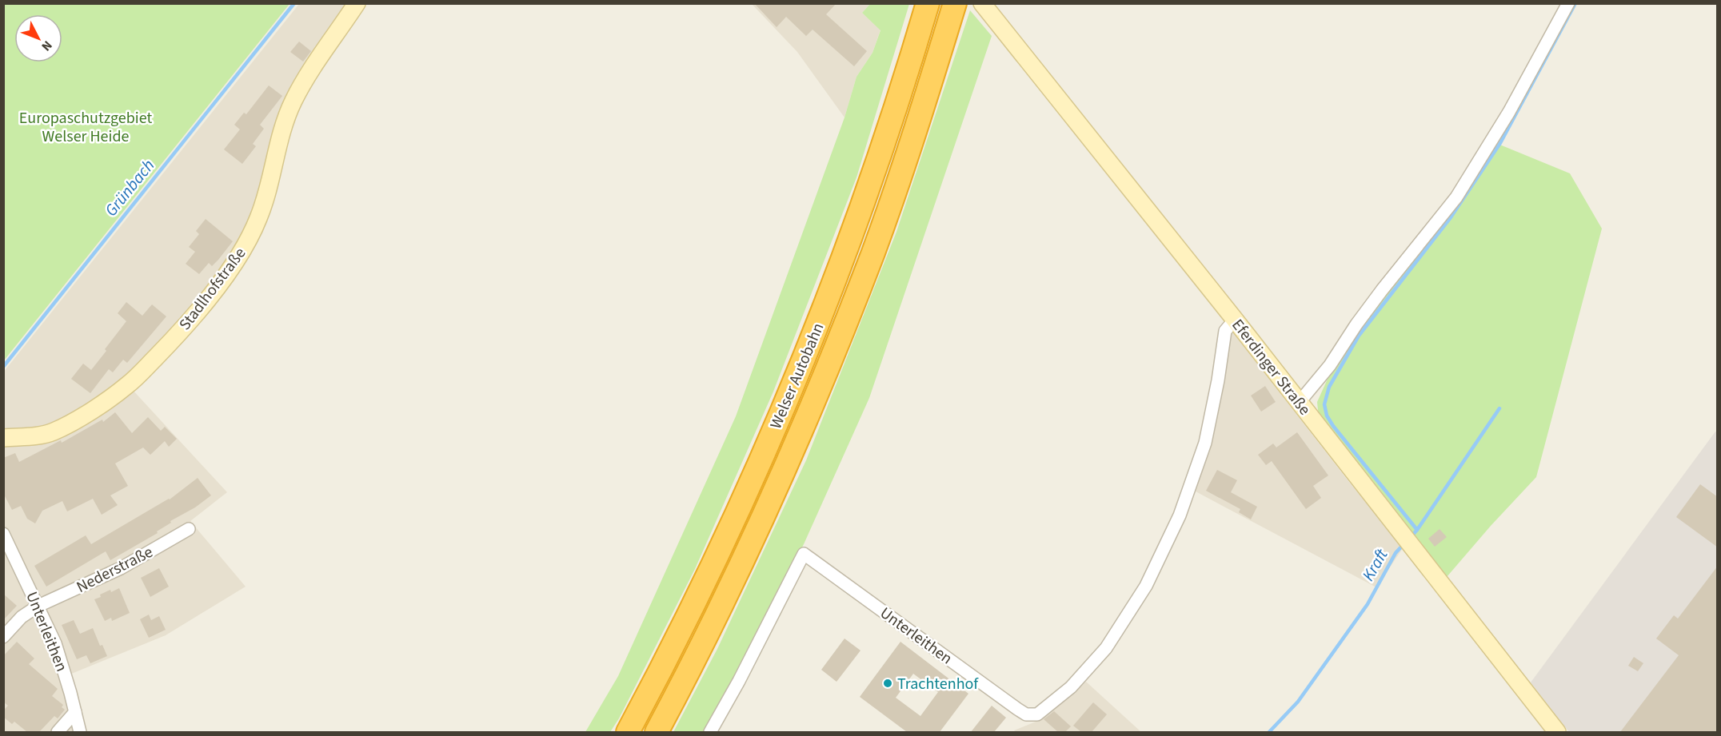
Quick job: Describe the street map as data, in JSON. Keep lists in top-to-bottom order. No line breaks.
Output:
{"streets":{"highway":["Welser Autobahn"],"main road":["Stadlhofstraße","Eferdinger Straße"],"street":["Nederstraße","Unterleithen"]},"crossings":[["Eferdinger Straße","Unterleithen"],["Nederstraße","Unterleithen"]],"water":["Grünbach","Kraft"],"parks":["Europaschutzgebiet Welser Heide"],"places":["Trachtenhof"],"north":"bottom right"}
